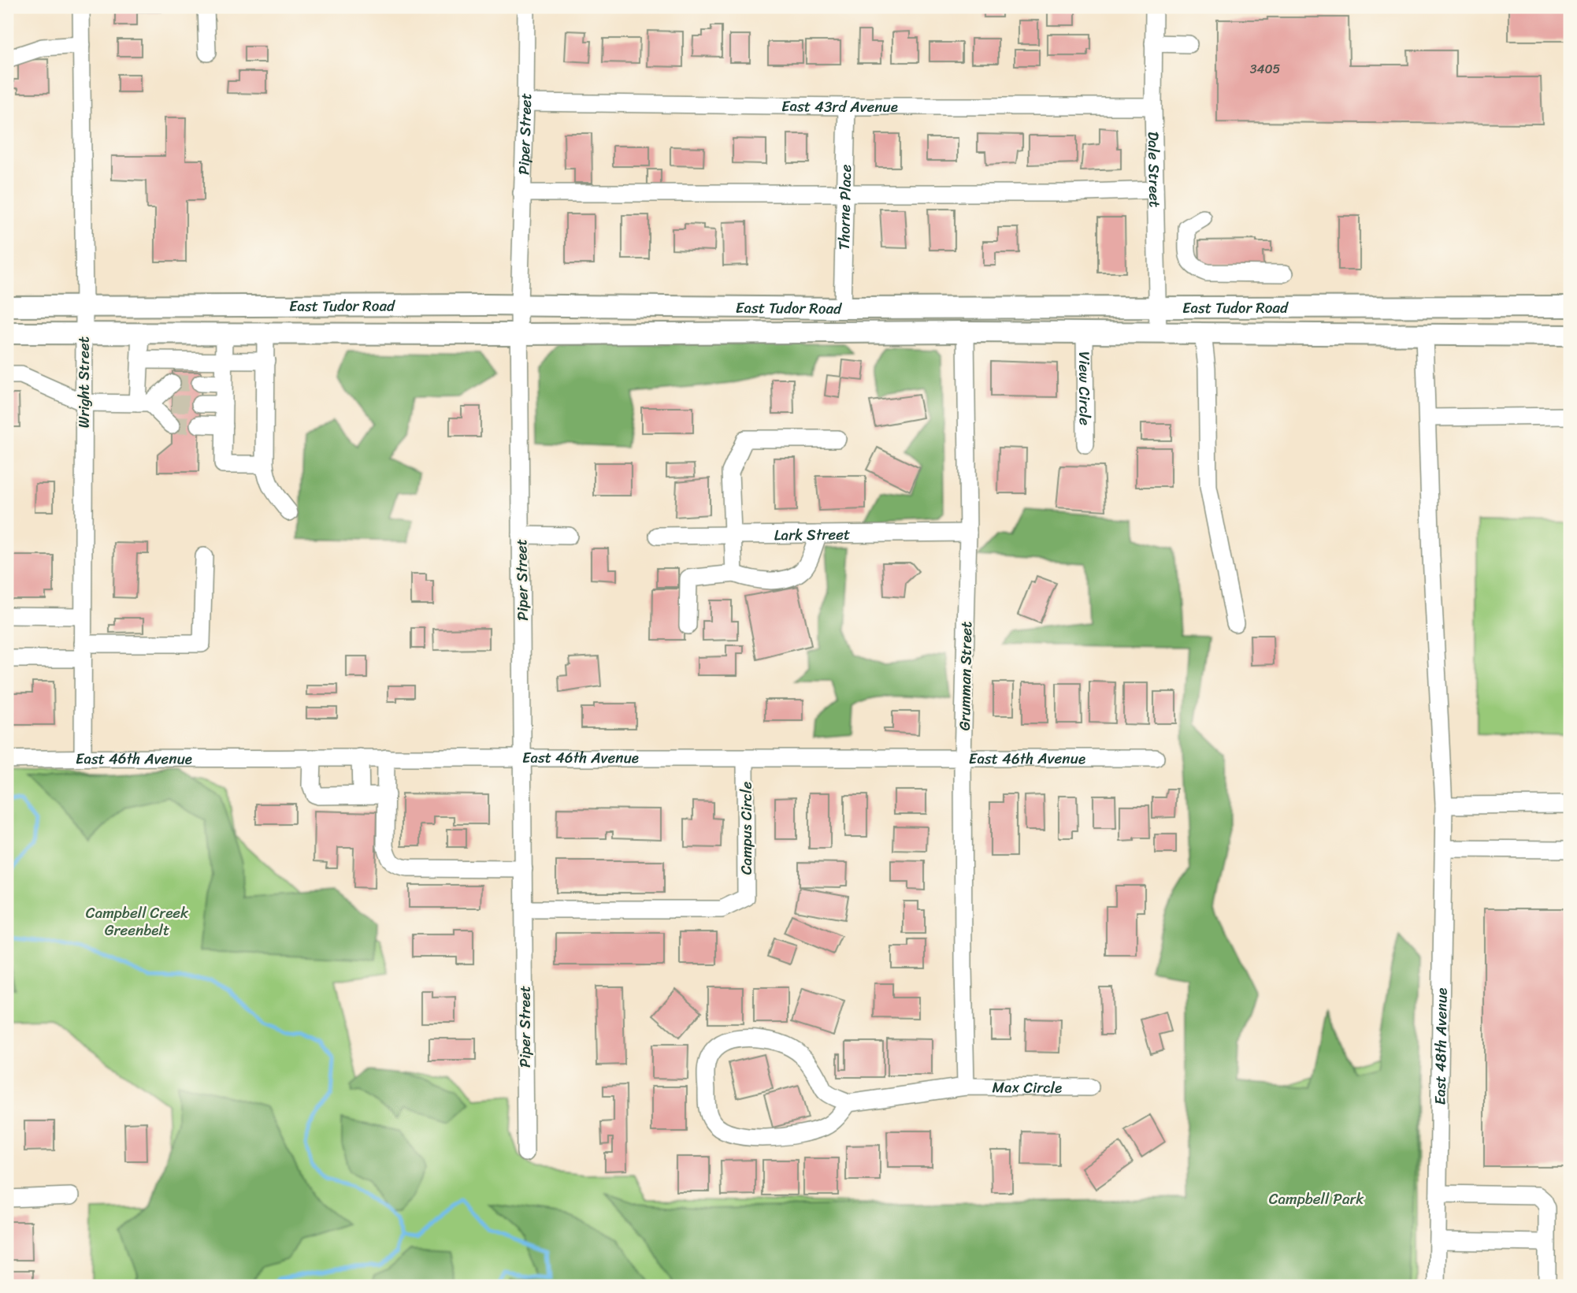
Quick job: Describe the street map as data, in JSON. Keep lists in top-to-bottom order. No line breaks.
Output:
{"streets":{"main road":["East Tudor Road"],"street":["East 43rd Avenue","Piper Street","Dale Street","Thorne Place","Wright Street","View Circle","Lark Street","Grumman Street","East 46th Avenue","Campus Circle","East 48th Avenue","Max Circle"]},"crossings":[["East 43rd Avenue","Piper Street"],["East 43rd Avenue","Dale Street"],["East 43rd Avenue","Thorne Place"],["Piper Street","East Tudor Road"],["Piper Street","East 46th Avenue"],["Piper Street","Campus Circle"],["Dale Street","East Tudor Road"],["Thorne Place","East Tudor Road"],["East Tudor Road","Wright Street"],["East Tudor Road","View Circle"],["East Tudor Road","Grumman Street"],["East Tudor Road","East 48th Avenue"],["Wright Street","East 46th Avenue"],["Lark Street","Grumman Street"],["Grumman Street","East 46th Avenue"],["Grumman Street","Max Circle"],["East 46th Avenue","Campus Circle"]],"parks":["Campbell Creek Greenbelt","Campbell Park"],"house_numbers":["3405"]}
